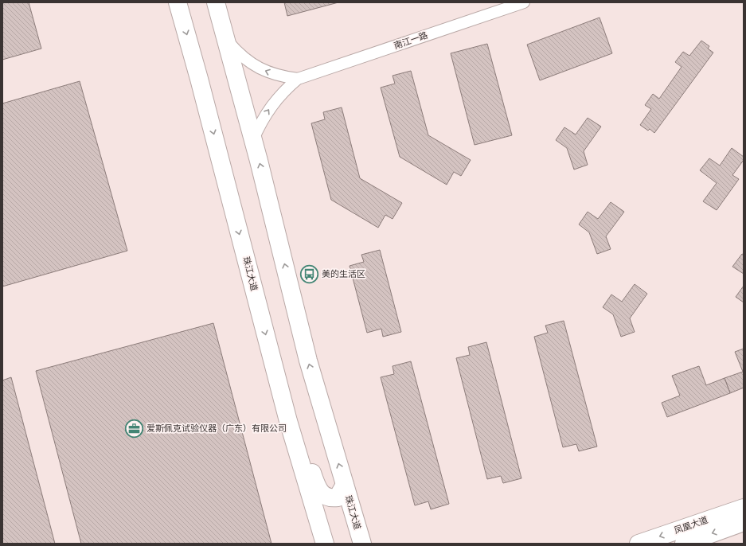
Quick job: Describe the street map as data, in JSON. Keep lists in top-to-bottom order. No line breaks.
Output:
{"streets":{"main road":["珠江大道","凤凰大道"],"street":["南江一路"]},"places":{"bus stop":["美的生活区"],"office":["爱斯佩克试验仪器（广东）有限公司"]}}
